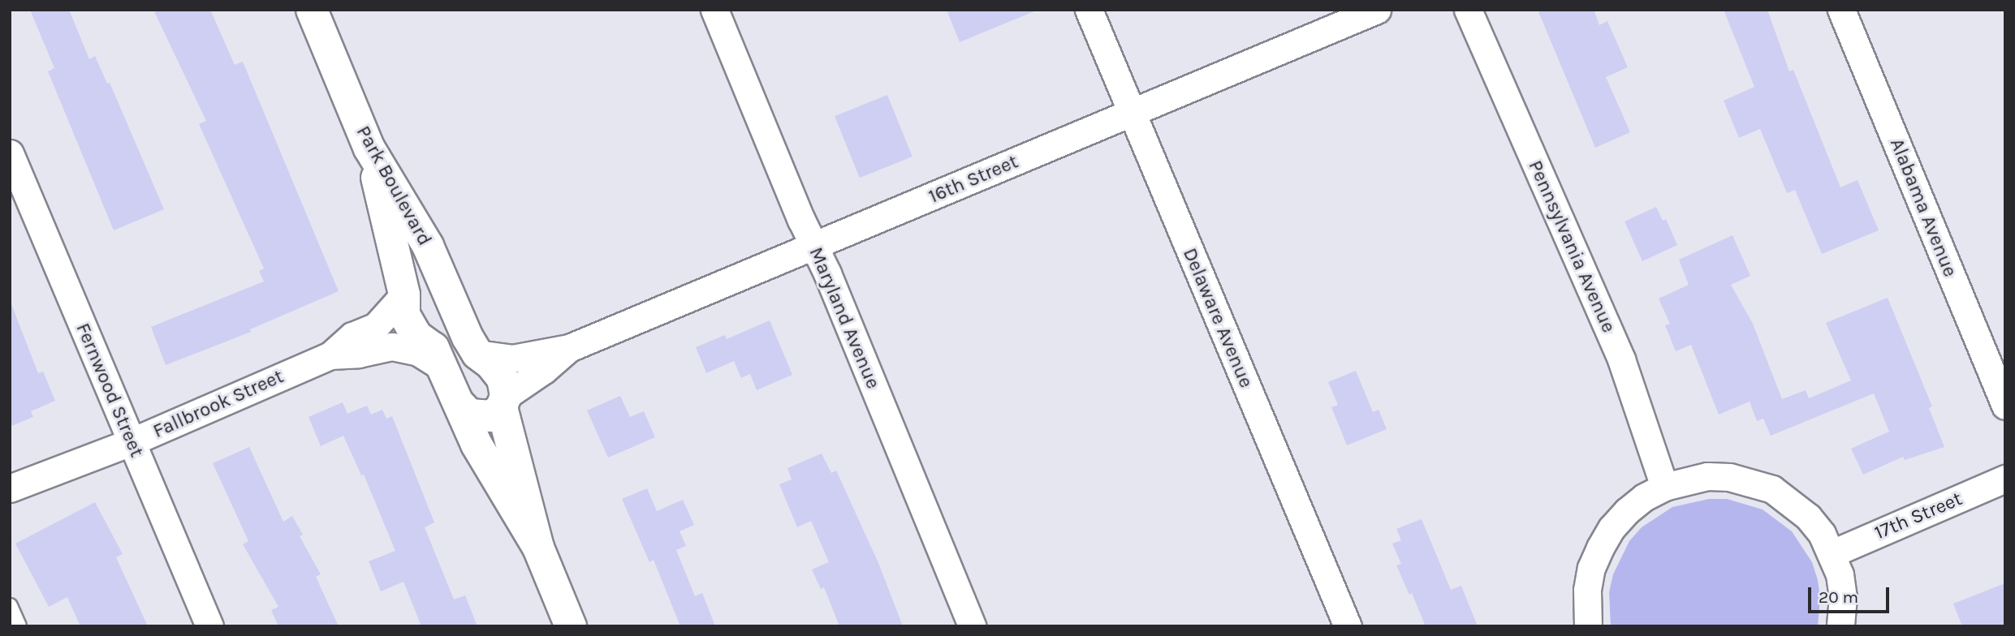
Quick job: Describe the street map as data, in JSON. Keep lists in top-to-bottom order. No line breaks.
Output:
{"streets":{"street":["16th Street","Park Boulevard","Alabama Avenue","Pennsylvania Avenue","Maryland Avenue","Delaware Avenue","Fernwood Street","Fallbrook Street","17th Street"]},"crossings":[["16th Street","Maryland Avenue"],["16th Street","Delaware Avenue"],["Fernwood Street","Fallbrook Street"]],"scale_bar":"20 m"}
